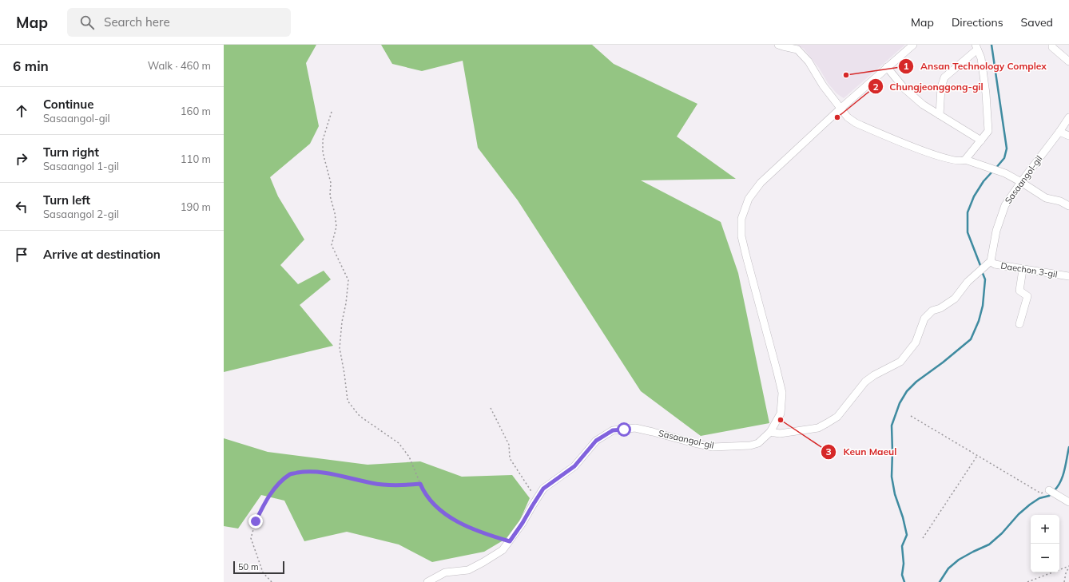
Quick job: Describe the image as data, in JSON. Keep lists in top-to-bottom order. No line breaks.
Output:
{"streets":{"street":["Sasaangol-gil","Daechon 3-gil"]},"crossings":[["Sasaangol-gil","Daechon 3-gil"]],"places":["Ansan Technology Complex","Chungjeonggong-gil","Keun Maeul"],"scale_bar":"50 m","page":{"header":"Map","search":"Search here","nav":["Map","Directions","Saved"],"heading":["6 min","Walk · 460 m"],"list":[["Continue","Sasaangol-gil","160 m"],["Turn right","Sasaangol 1-gil","110 m"],["Turn left","Sasaangol 2-gil","190 m"],"Arrive at destination"],"map_buttons":["+","−"],"scale":"50 m"}}
